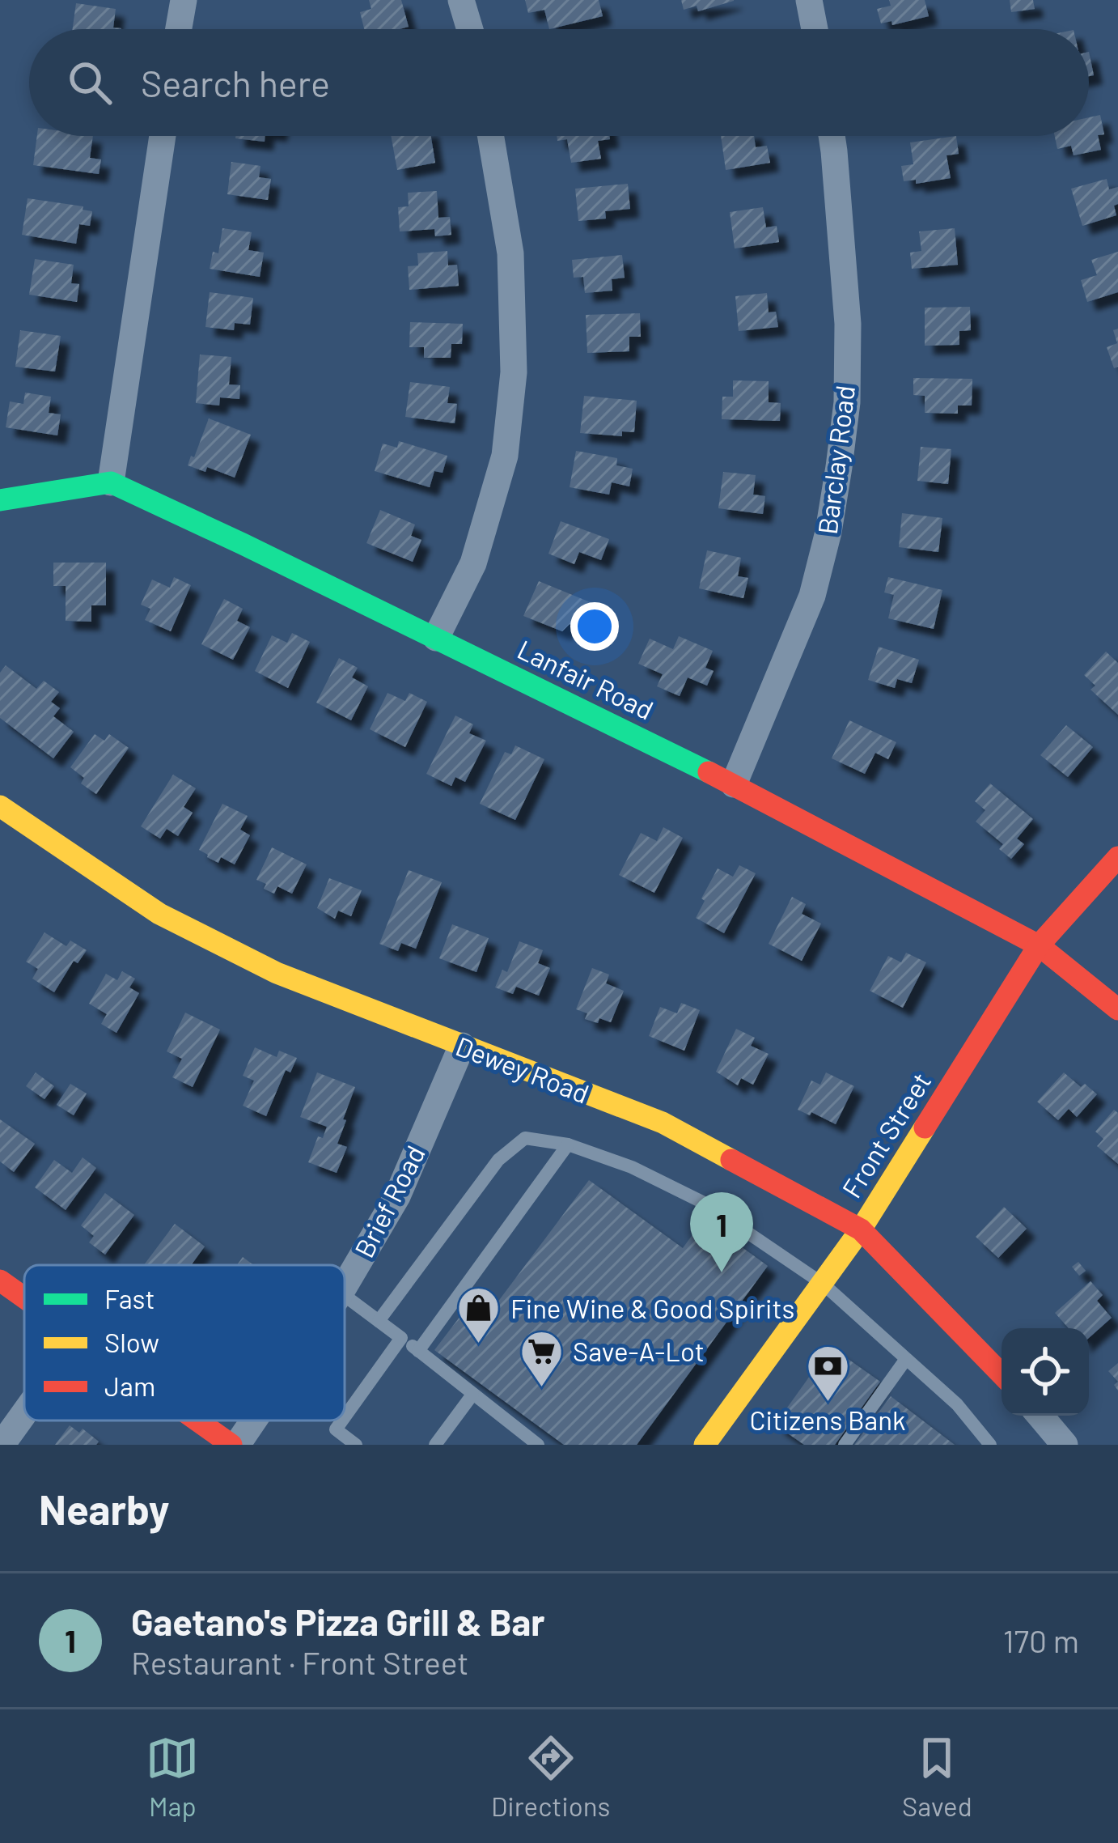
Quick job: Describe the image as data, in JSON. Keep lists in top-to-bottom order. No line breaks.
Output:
{"streets":{"main road":["Lanfair Road","Dewey Road","Front Street"],"street":["Barclay Road","Brief Road"]},"crossings":[["Barclay Road","Lanfair Road"],["Lanfair Road","Front Street"],["Dewey Road","Front Street"],["Dewey Road","Brief Road"]],"places":{"shop":["Fine Wine & Good Spirits"],"supermarket":["Save-A-Lot"],"bank":["Citizens Bank"]},"legend":["Fast","Slow","Jam"],"page":{"search":"Search here","pins":"1","heading":"Nearby","list":[{"mark":"1","name":"Gaetano's Pizza Grill & Bar","note":"Restaurant · Front Street","value":"170 m"}],"nav":["Map","Directions","Saved"]}}
